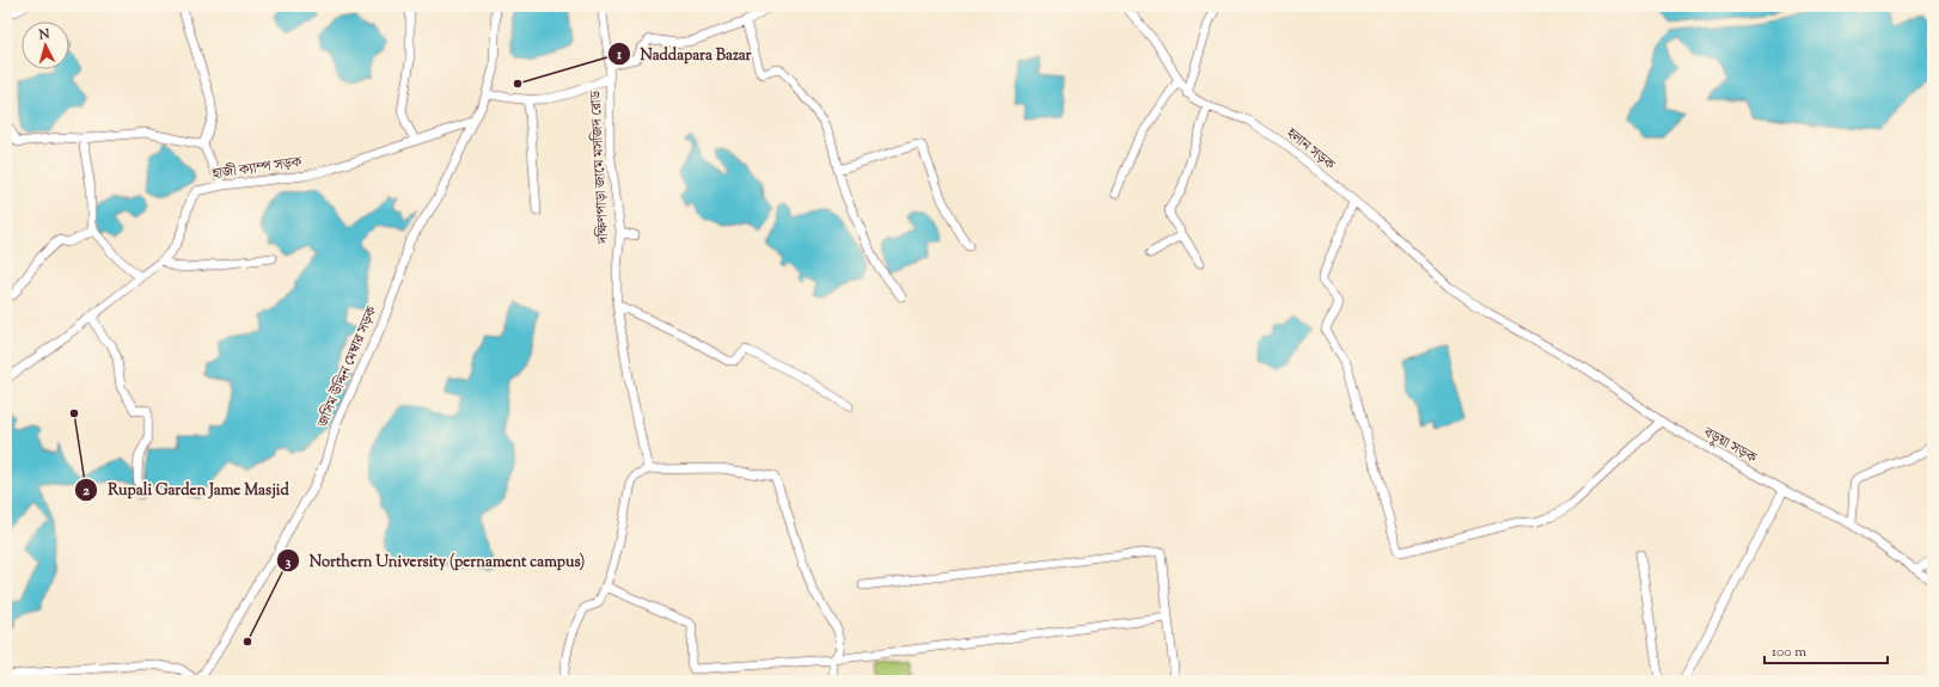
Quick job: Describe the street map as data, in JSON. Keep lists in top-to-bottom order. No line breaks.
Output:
{"streets":{"street":["হলান সড়ক","দক্ষিণপাড়া জামে মসজিদ রোড","হাজী ক্যাম্প সড়ক","জসিম উদ্দিন মেম্বার সড়ক","বড়ুয়া সড়ক"]},"crossings":[["হলান সড়ক","বড়ুয়া সড়ক"],["হাজী ক্যাম্প সড়ক","জসিম উদ্দিন মেম্বার সড়ক"]],"places":["Naddapara Bazar","Rupali Garden Jame Masjid","Northern University (pernament campus)"],"scale_bar":"100 m","north":"top"}
